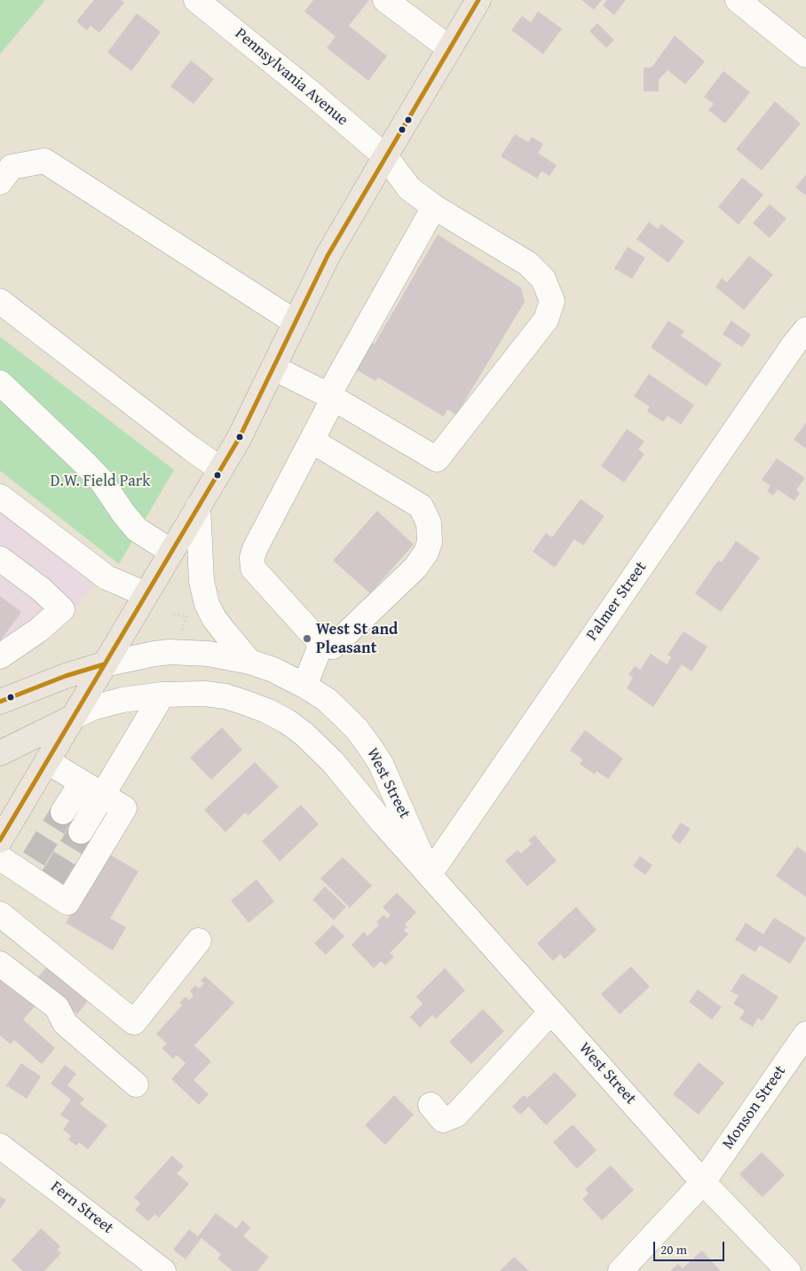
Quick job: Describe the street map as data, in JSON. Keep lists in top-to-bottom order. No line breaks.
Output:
{"streets":{"street":["Pennsylvania Avenue","Palmer Street","West Street","Monson Street","Fern Street"]},"crossings":[["Palmer Street","West Street"],["West Street","Monson Street"]],"parks":["D.W. Field Park"],"places":["West St and Pleasant"],"scale_bar":"20 m"}
